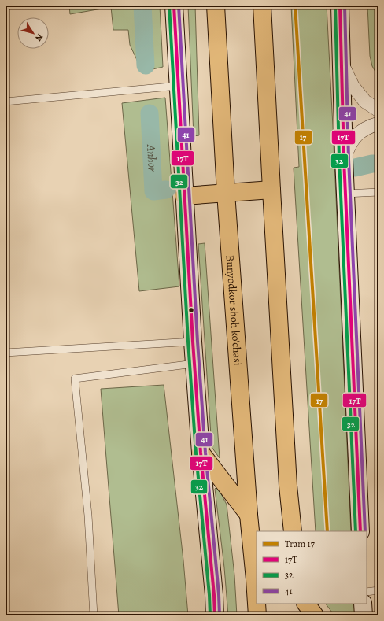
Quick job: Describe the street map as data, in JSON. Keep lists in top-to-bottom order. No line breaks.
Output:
{"streets":{"main road":["Bunyodkor shoh ko'chasi"]},"water":["Anhor"],"lines":["tram line 17","transit line 17T","transit line 32","transit line 41"],"legend":["Tram 17","17T","32","41"],"north":"bottom right"}
